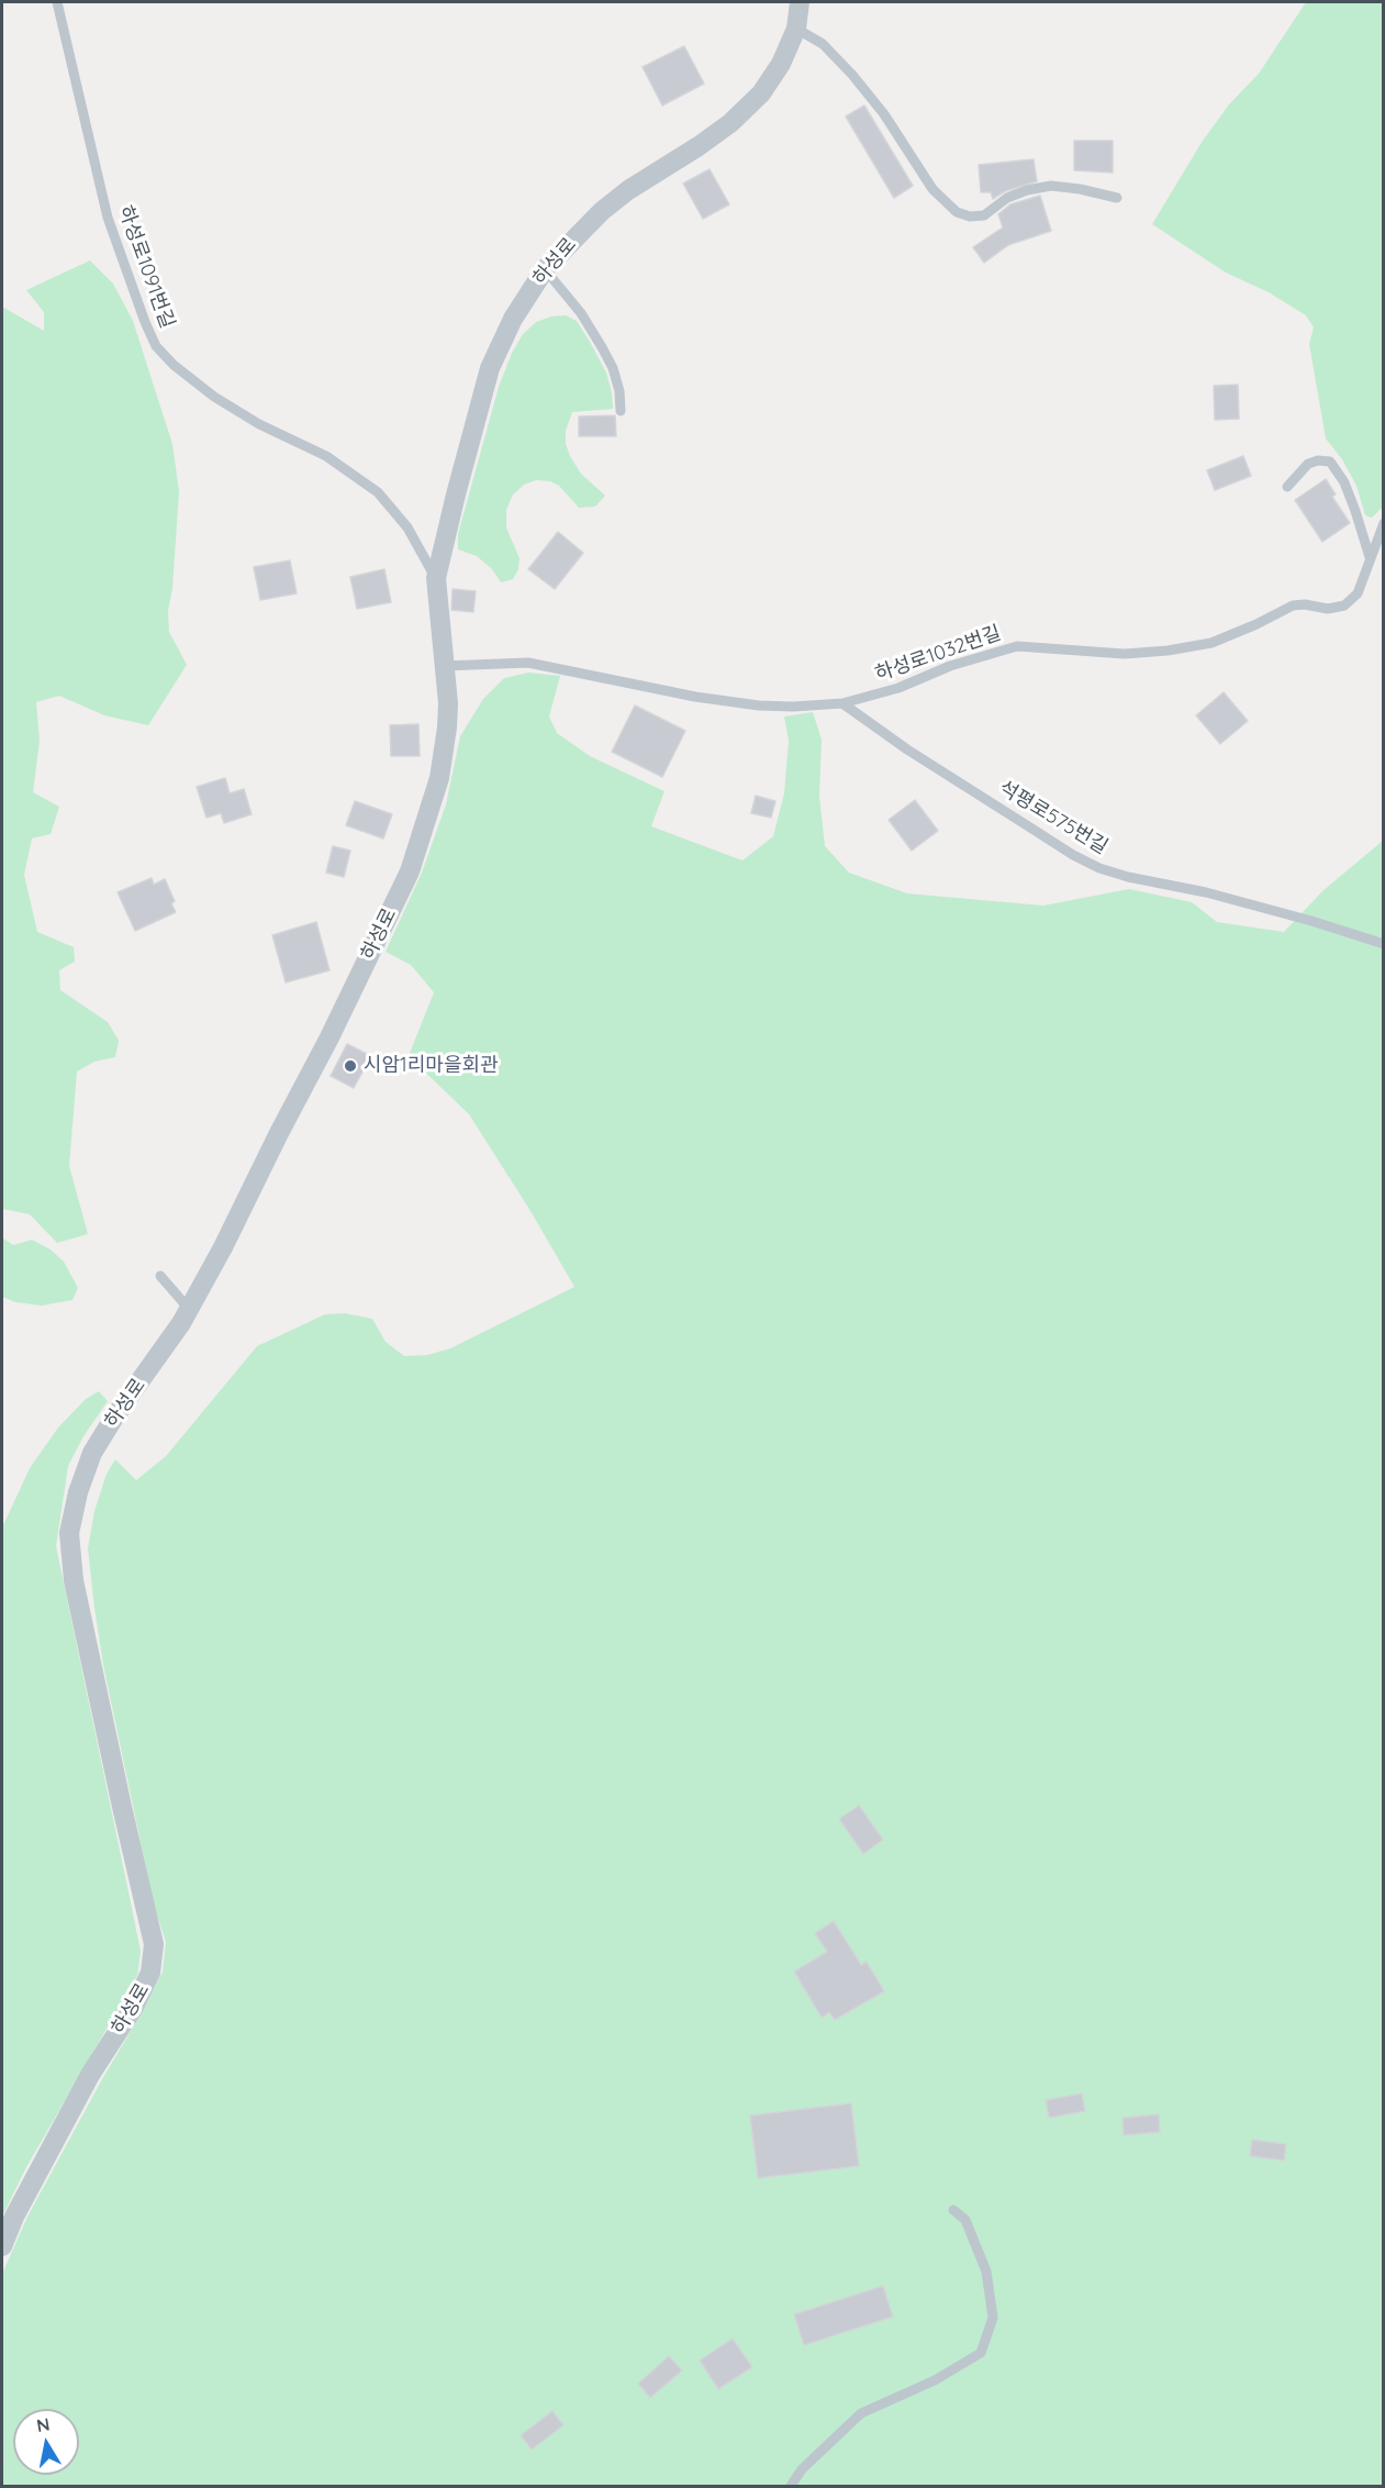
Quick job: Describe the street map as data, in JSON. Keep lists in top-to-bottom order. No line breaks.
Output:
{"streets":{"street":["하성로"],"lane":["하성로1091번길","하성로1032번길","석평로575번길"]},"crossings":[["하성로","하성로1091번길"],["하성로","하성로1032번길"],["하성로1032번길","석평로575번길"]],"places":["시암1리마을회관"],"north":"top"}
